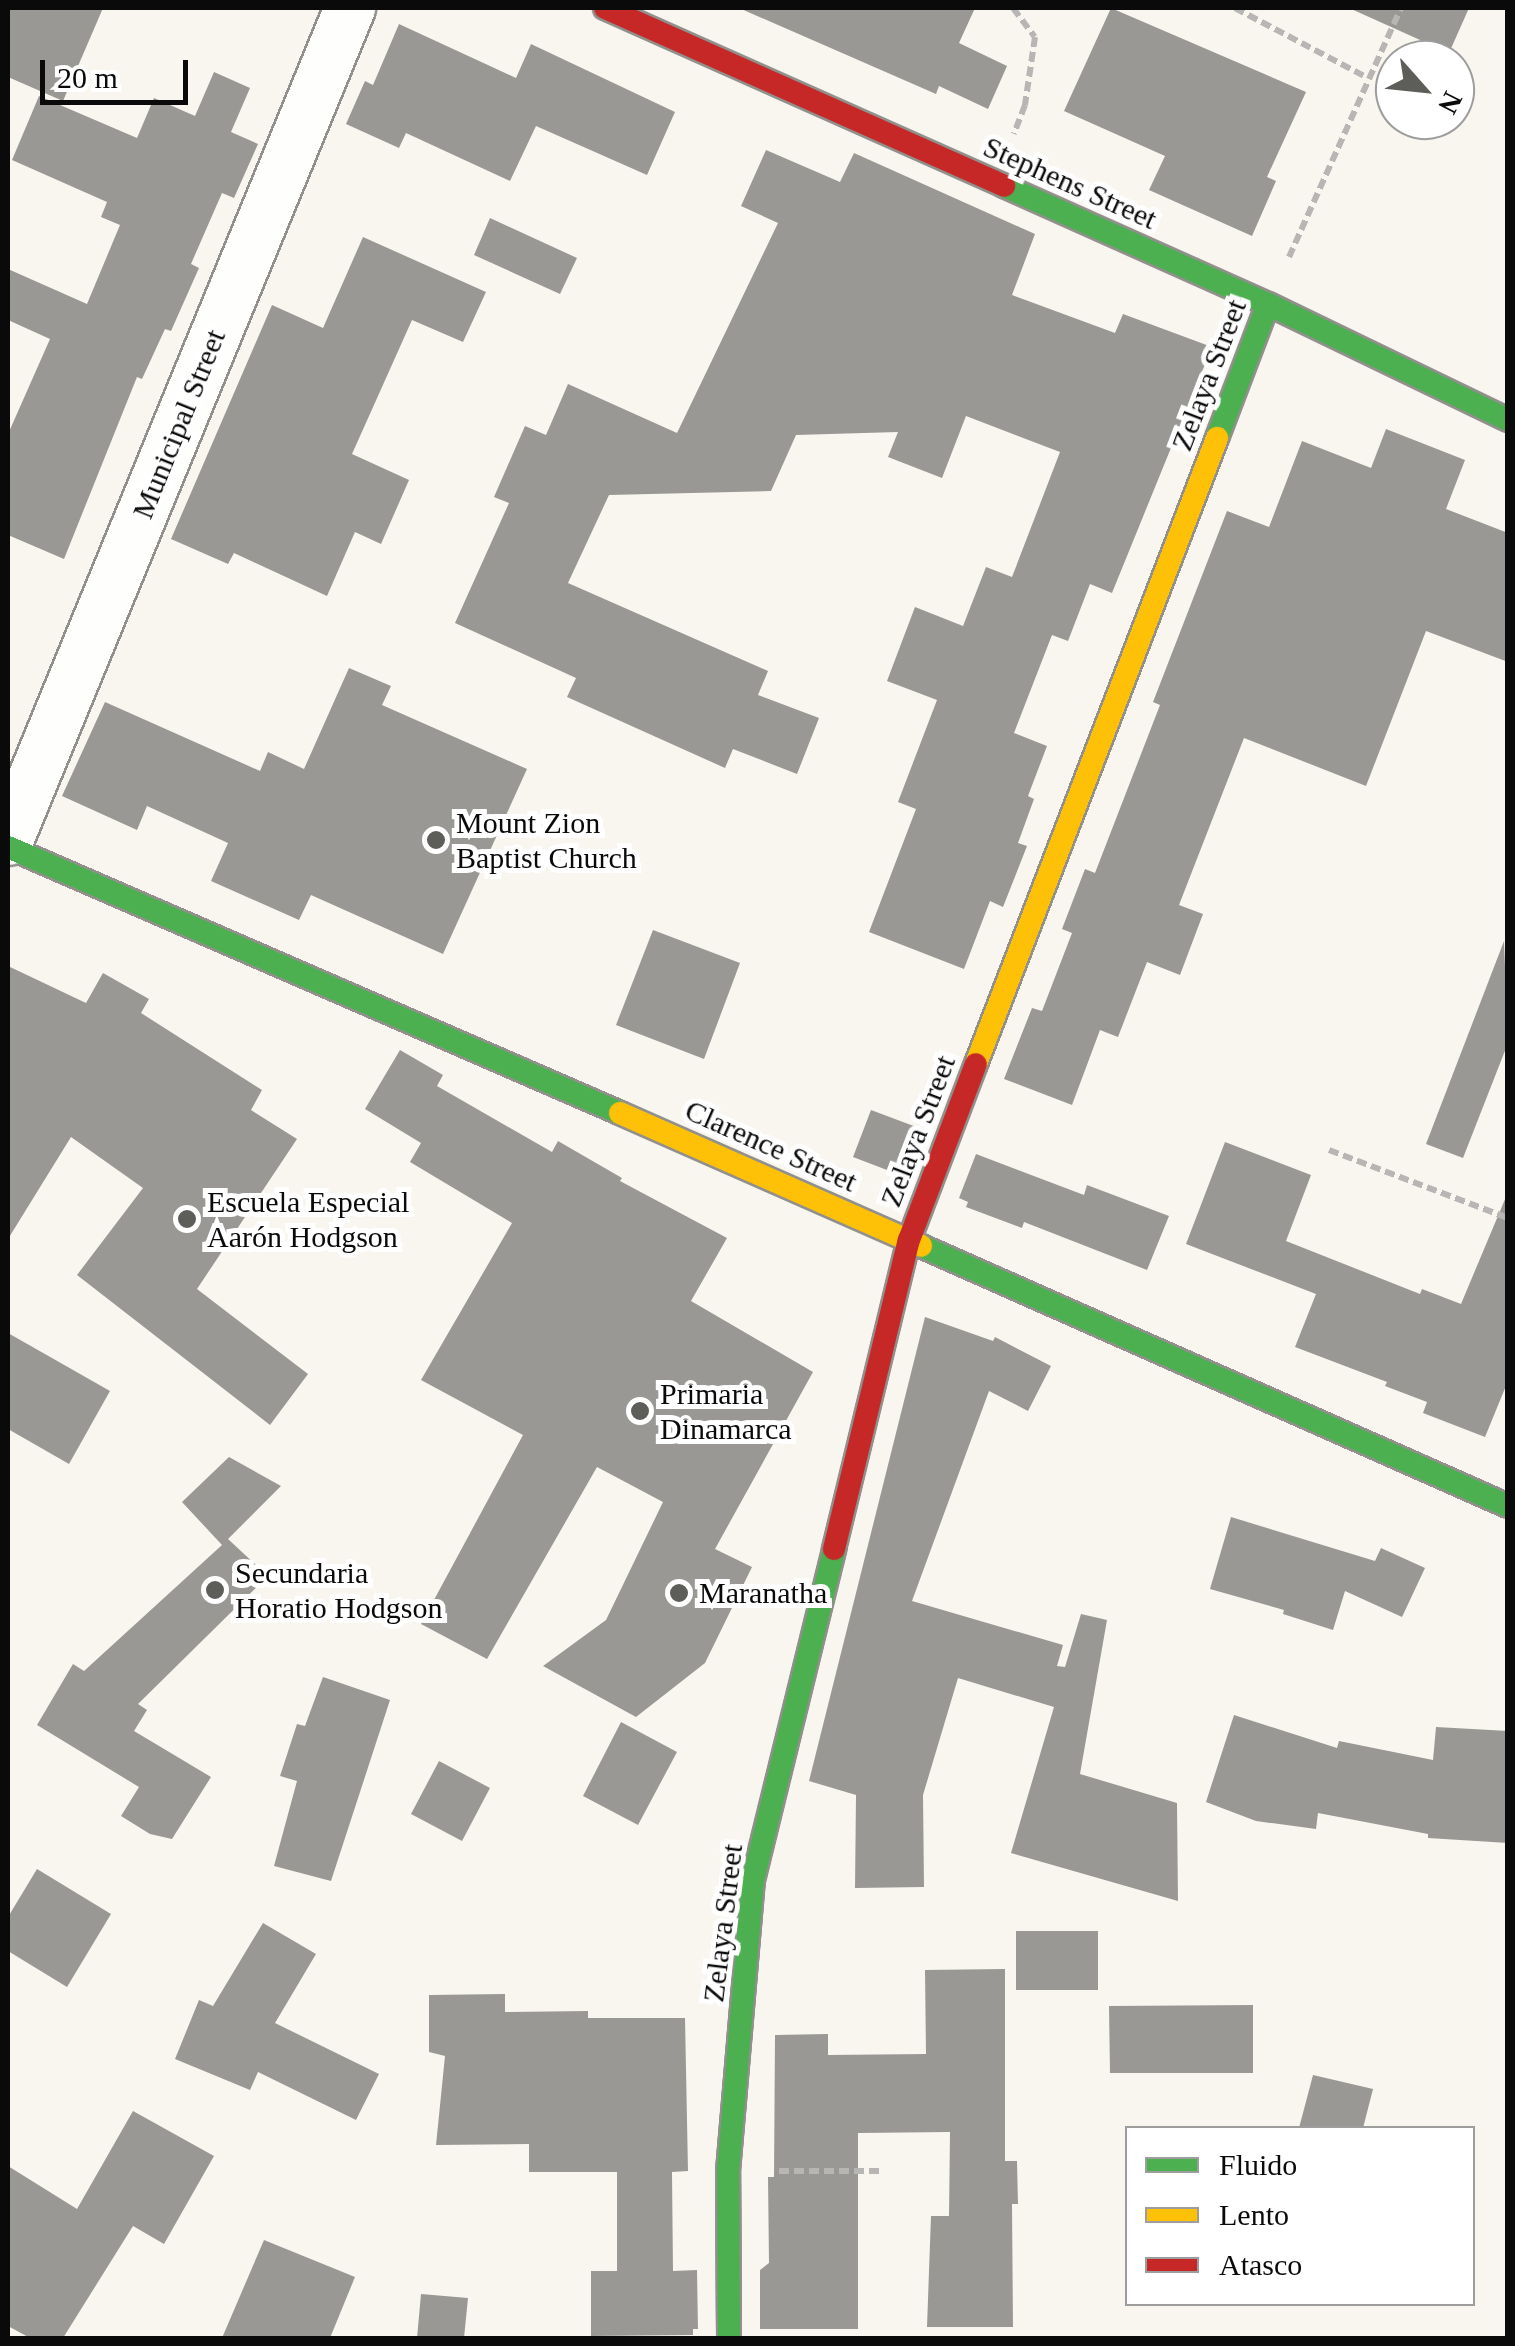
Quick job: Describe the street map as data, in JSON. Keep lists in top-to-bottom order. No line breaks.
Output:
{"streets":{"street":["Stephens Street","Zelaya Street","Municipal Street","Clarence Street"]},"crossings":[["Stephens Street","Zelaya Street"],["Zelaya Street","Clarence Street"],["Municipal Street","Clarence Street"]],"places":["Mount Zion Baptist Church","Escuela Especial Aarón Hodgson","Primaria Dinamarca","Secundaria Horatio Hodgson","Maranatha"],"legend":["Fluido","Lento","Atasco"],"scale_bar":"20 m","north":"bottom right"}
